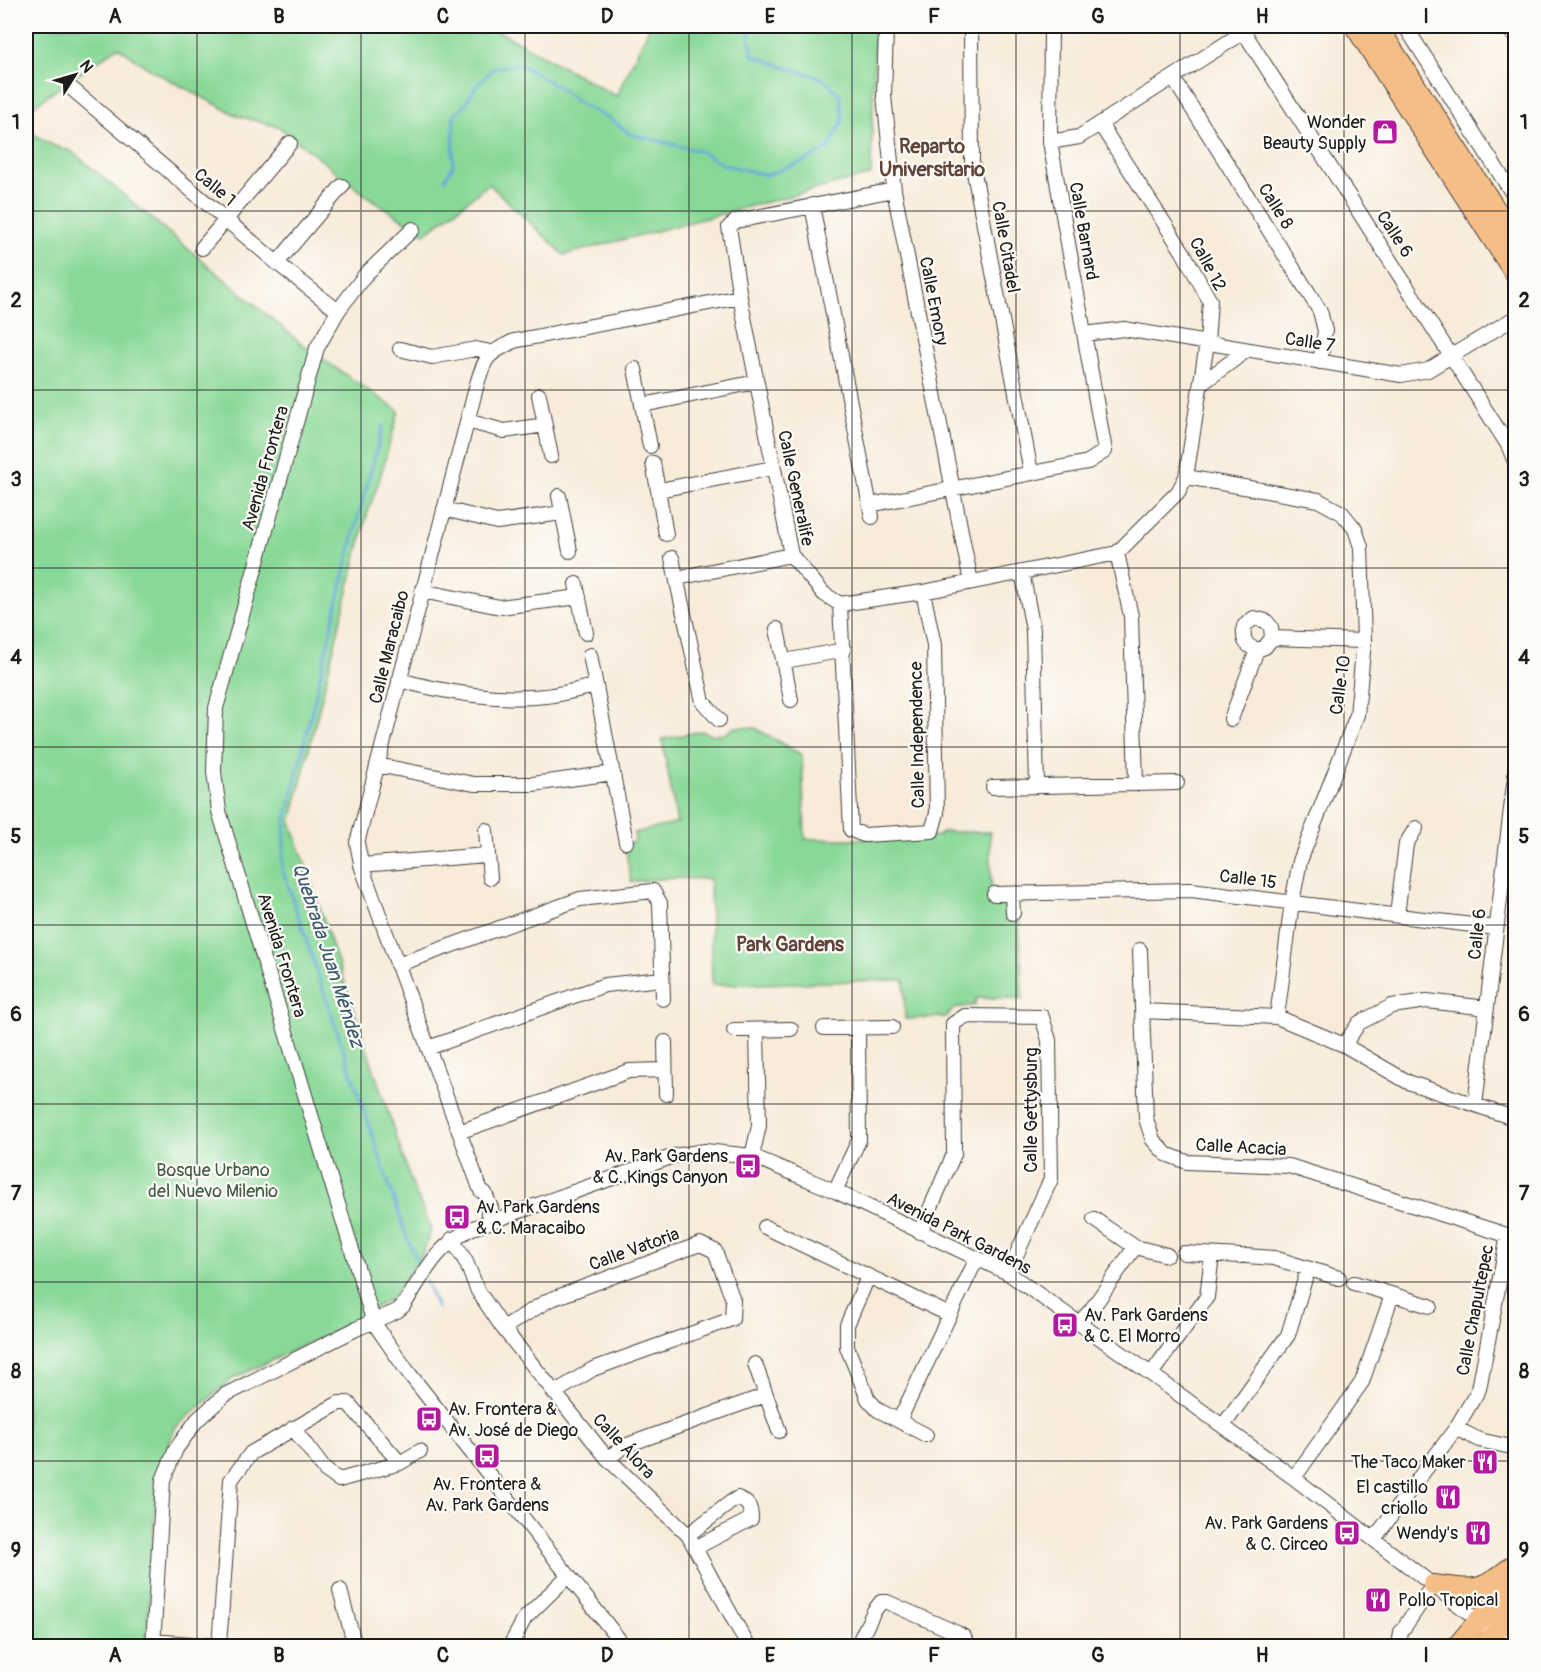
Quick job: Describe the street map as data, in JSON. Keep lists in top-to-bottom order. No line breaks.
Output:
{"streets":{"street":["Calle 1","Calle 8","Calle Barnard","Calle 6","Calle Citadel","Calle 12","Calle Emory","Calle 7","Avenida Frontera","Calle Generalife","Calle Maracaibo","Calle 10","Calle Independence","Calle 15","Calle Gettysburg","Calle Acacia","Avenida Park Gardens","Calle Vatoria","Calle Chapultepec","Calle Álora"]},"crossings":[["Calle 1","Avenida Frontera"],["Calle 8","Calle 7"],["Calle Barnard","Calle Citadel"],["Calle Barnard","Calle 7"],["Calle 6","Calle 7"],["Calle 6","Calle 15"],["Calle 12","Calle 7"],["Calle 12","Calle 10"],["Avenida Frontera","Avenida Park Gardens"],["Calle Maracaibo","Avenida Park Gardens"],["Calle 10","Calle 15"],["Calle Gettysburg","Avenida Park Gardens"],["Calle Acacia","Calle Chapultepec"],["Avenida Park Gardens","Calle Chapultepec"],["Avenida Park Gardens","Calle Álora"],["Calle Vatoria","Calle Álora"]],"districts":["Reparto Universitario","Park Gardens"],"water":["Quebrada Juan Méndez"],"parks":["Bosque Urbano del Nuevo Milenio"],"places":{"shop":["Wonder Beauty Supply"],"bus stop":["Av. Park Gardens & C. Kings Canyon","Av. Park Gardens & C. Maracaibo","Av. Park Gardens & C. El Morro","Av. Frontera & Av. José de Diego","Av. Frontera & Av. Park Gardens","Av. Park Gardens & C. Circeo"],"restaurant":["The Taco Maker","El castillo criollo","Wendy's","Pollo Tropical"]},"north":"top right","grid":{"columns":["A","B","C","D","E","F","G","H","I"],"rows":["1","2","3","4","5","6","7","8","9"]}}
